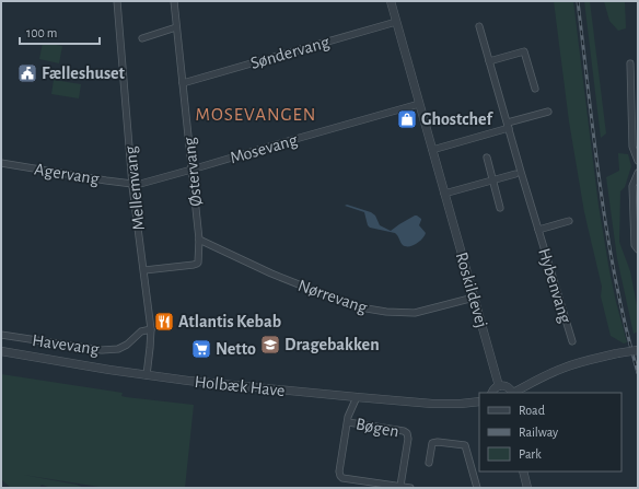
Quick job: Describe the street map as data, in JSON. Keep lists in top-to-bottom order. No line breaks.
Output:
{"streets":{"street":["Søndervang","Mosevang","Østervang","Agervang","Mellemvang","Hybenvang","Roskildevej","Nørrevang","Havevang","Holbæk Have","Bøgen"]},"crossings":[["Søndervang","Østervang"],["Søndervang","Roskildevej"],["Mosevang","Østervang"],["Mosevang","Agervang"],["Mosevang","Mellemvang"],["Mosevang","Roskildevej"],["Østervang","Mellemvang"],["Østervang","Nørrevang"],["Agervang","Mellemvang"],["Mellemvang","Havevang"],["Mellemvang","Holbæk Have"],["Roskildevej","Nørrevang"],["Holbæk Have","Bøgen"]],"districts":["MOSEVANGEN"],"places":{"public building":["Fælleshuset"],"shop":["Ghostchef"],"restaurant":["Atlantis Kebab"],"school or university":["Dragebakken"],"supermarket":["Netto"]},"legend":["Road","Railway","Park"],"scale_bar":"100 m"}
